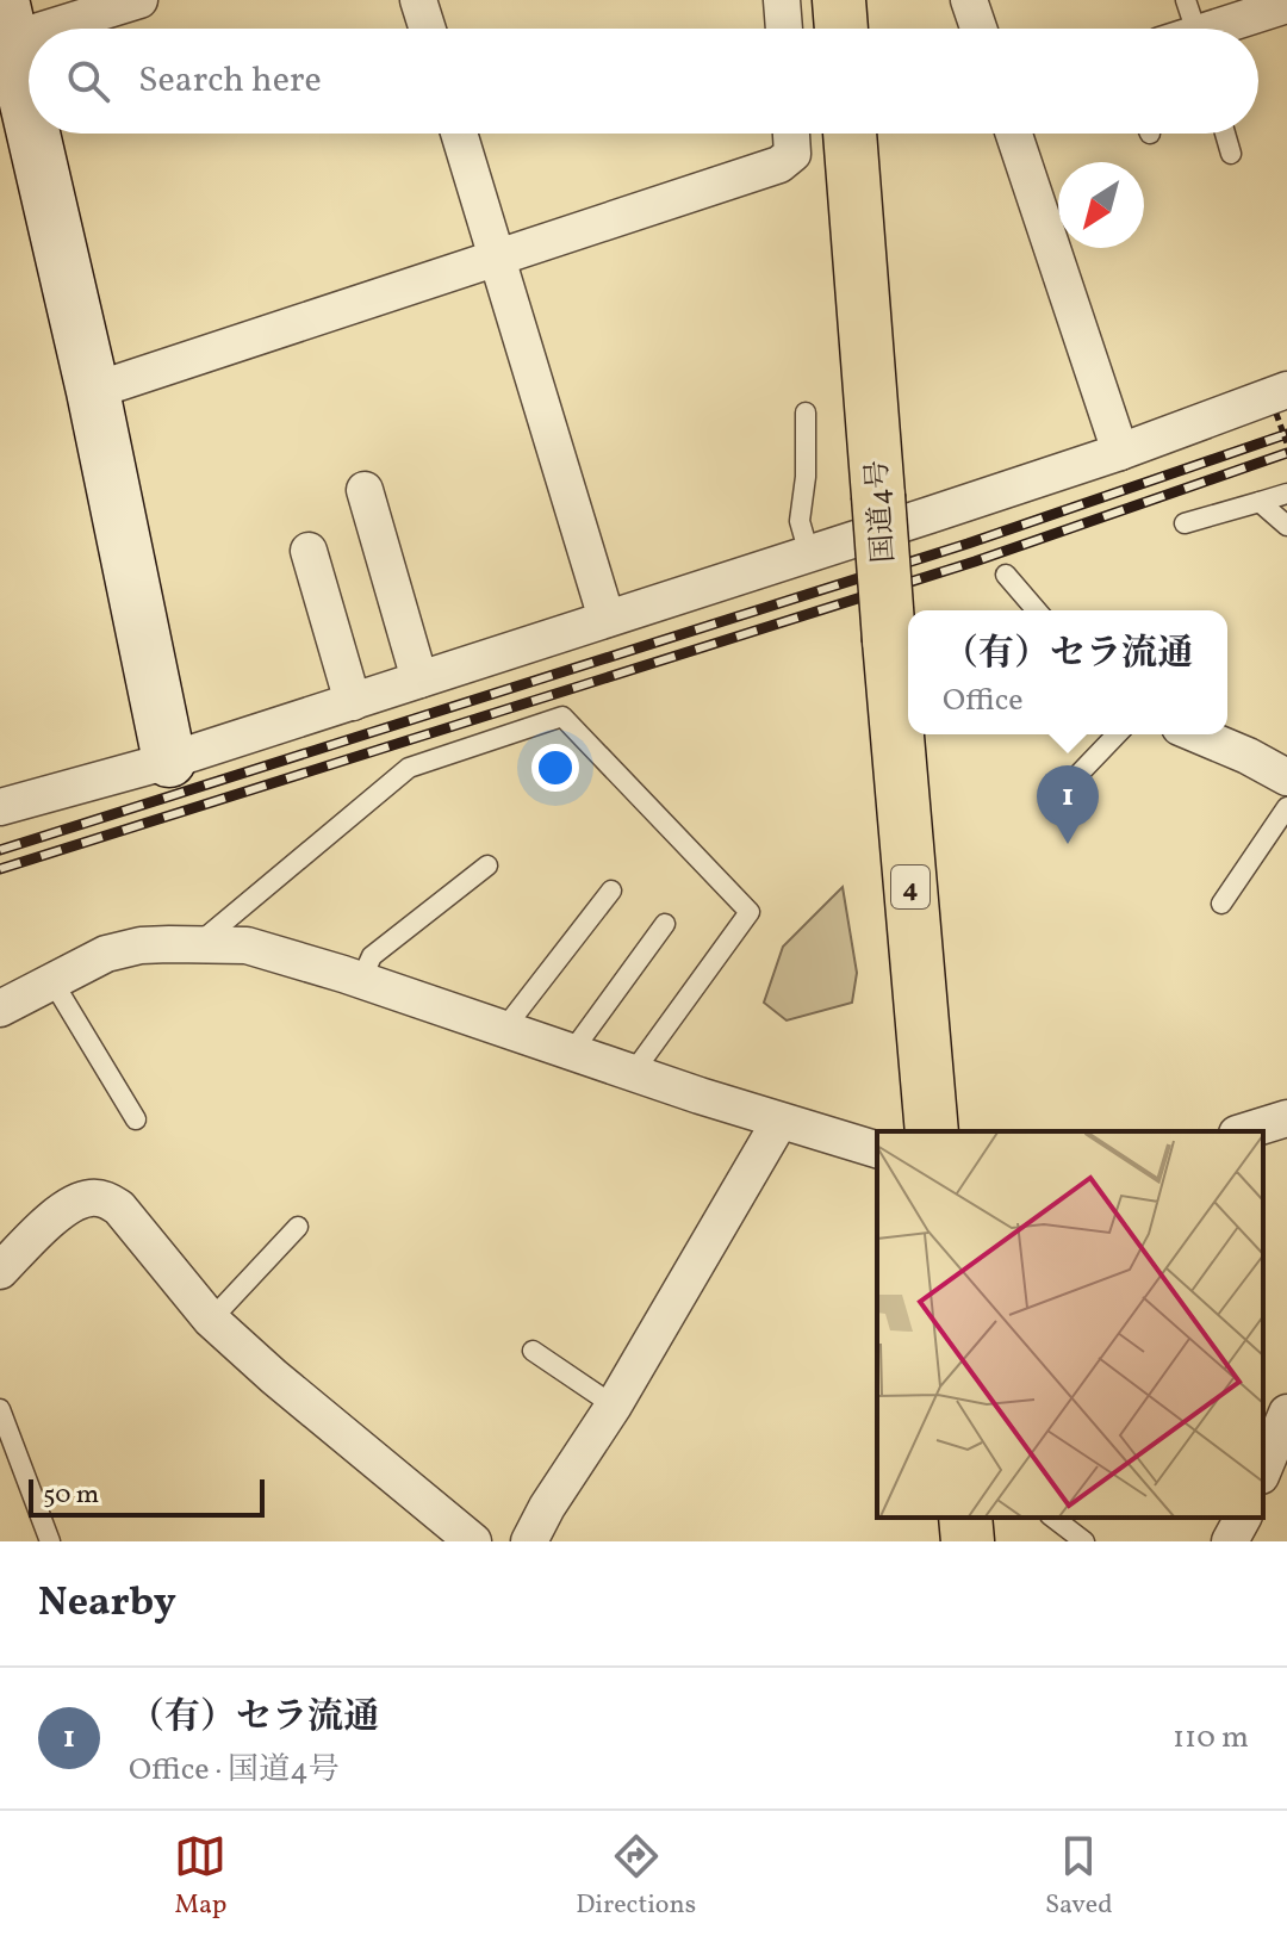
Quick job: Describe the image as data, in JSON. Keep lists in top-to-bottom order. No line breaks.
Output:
{"streets":{"highway":["国道4号","4"]},"scale_bar":"50 m","north":"bottom left","page":{"search":"Search here","popup":["（有）セラ流通","Office"],"pins":"1","scale":"50 m","heading":"Nearby","list":[{"mark":"1","name":"（有）セラ流通","note":"Office · 国道4号","value":"110 m"}],"nav":["Map","Directions","Saved"]}}
